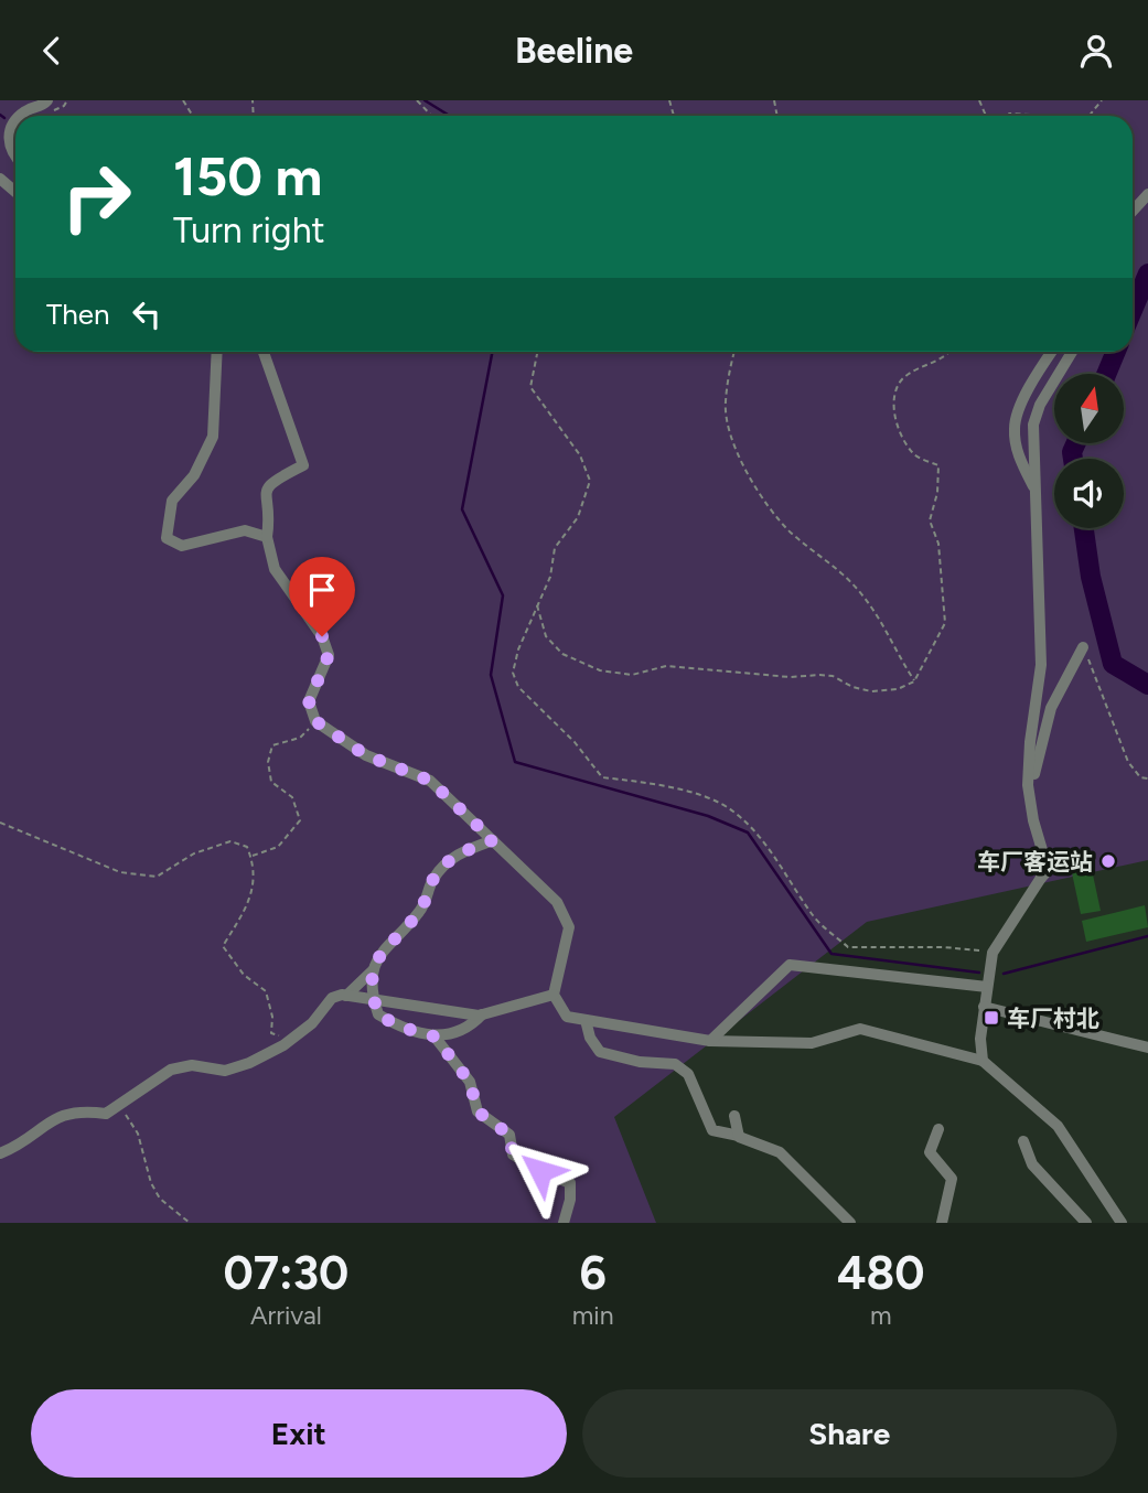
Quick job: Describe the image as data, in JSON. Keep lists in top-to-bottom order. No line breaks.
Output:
{"places":{"other":["车厂客运站"],"transit":["车厂村北"]},"north":"top","page":{"header":"Beeline","turn":["150 m","Turn right"],"then":"Then","eta":["07:30","Arrival","6","min","480","m"],"buttons":["Exit","Share"]}}
